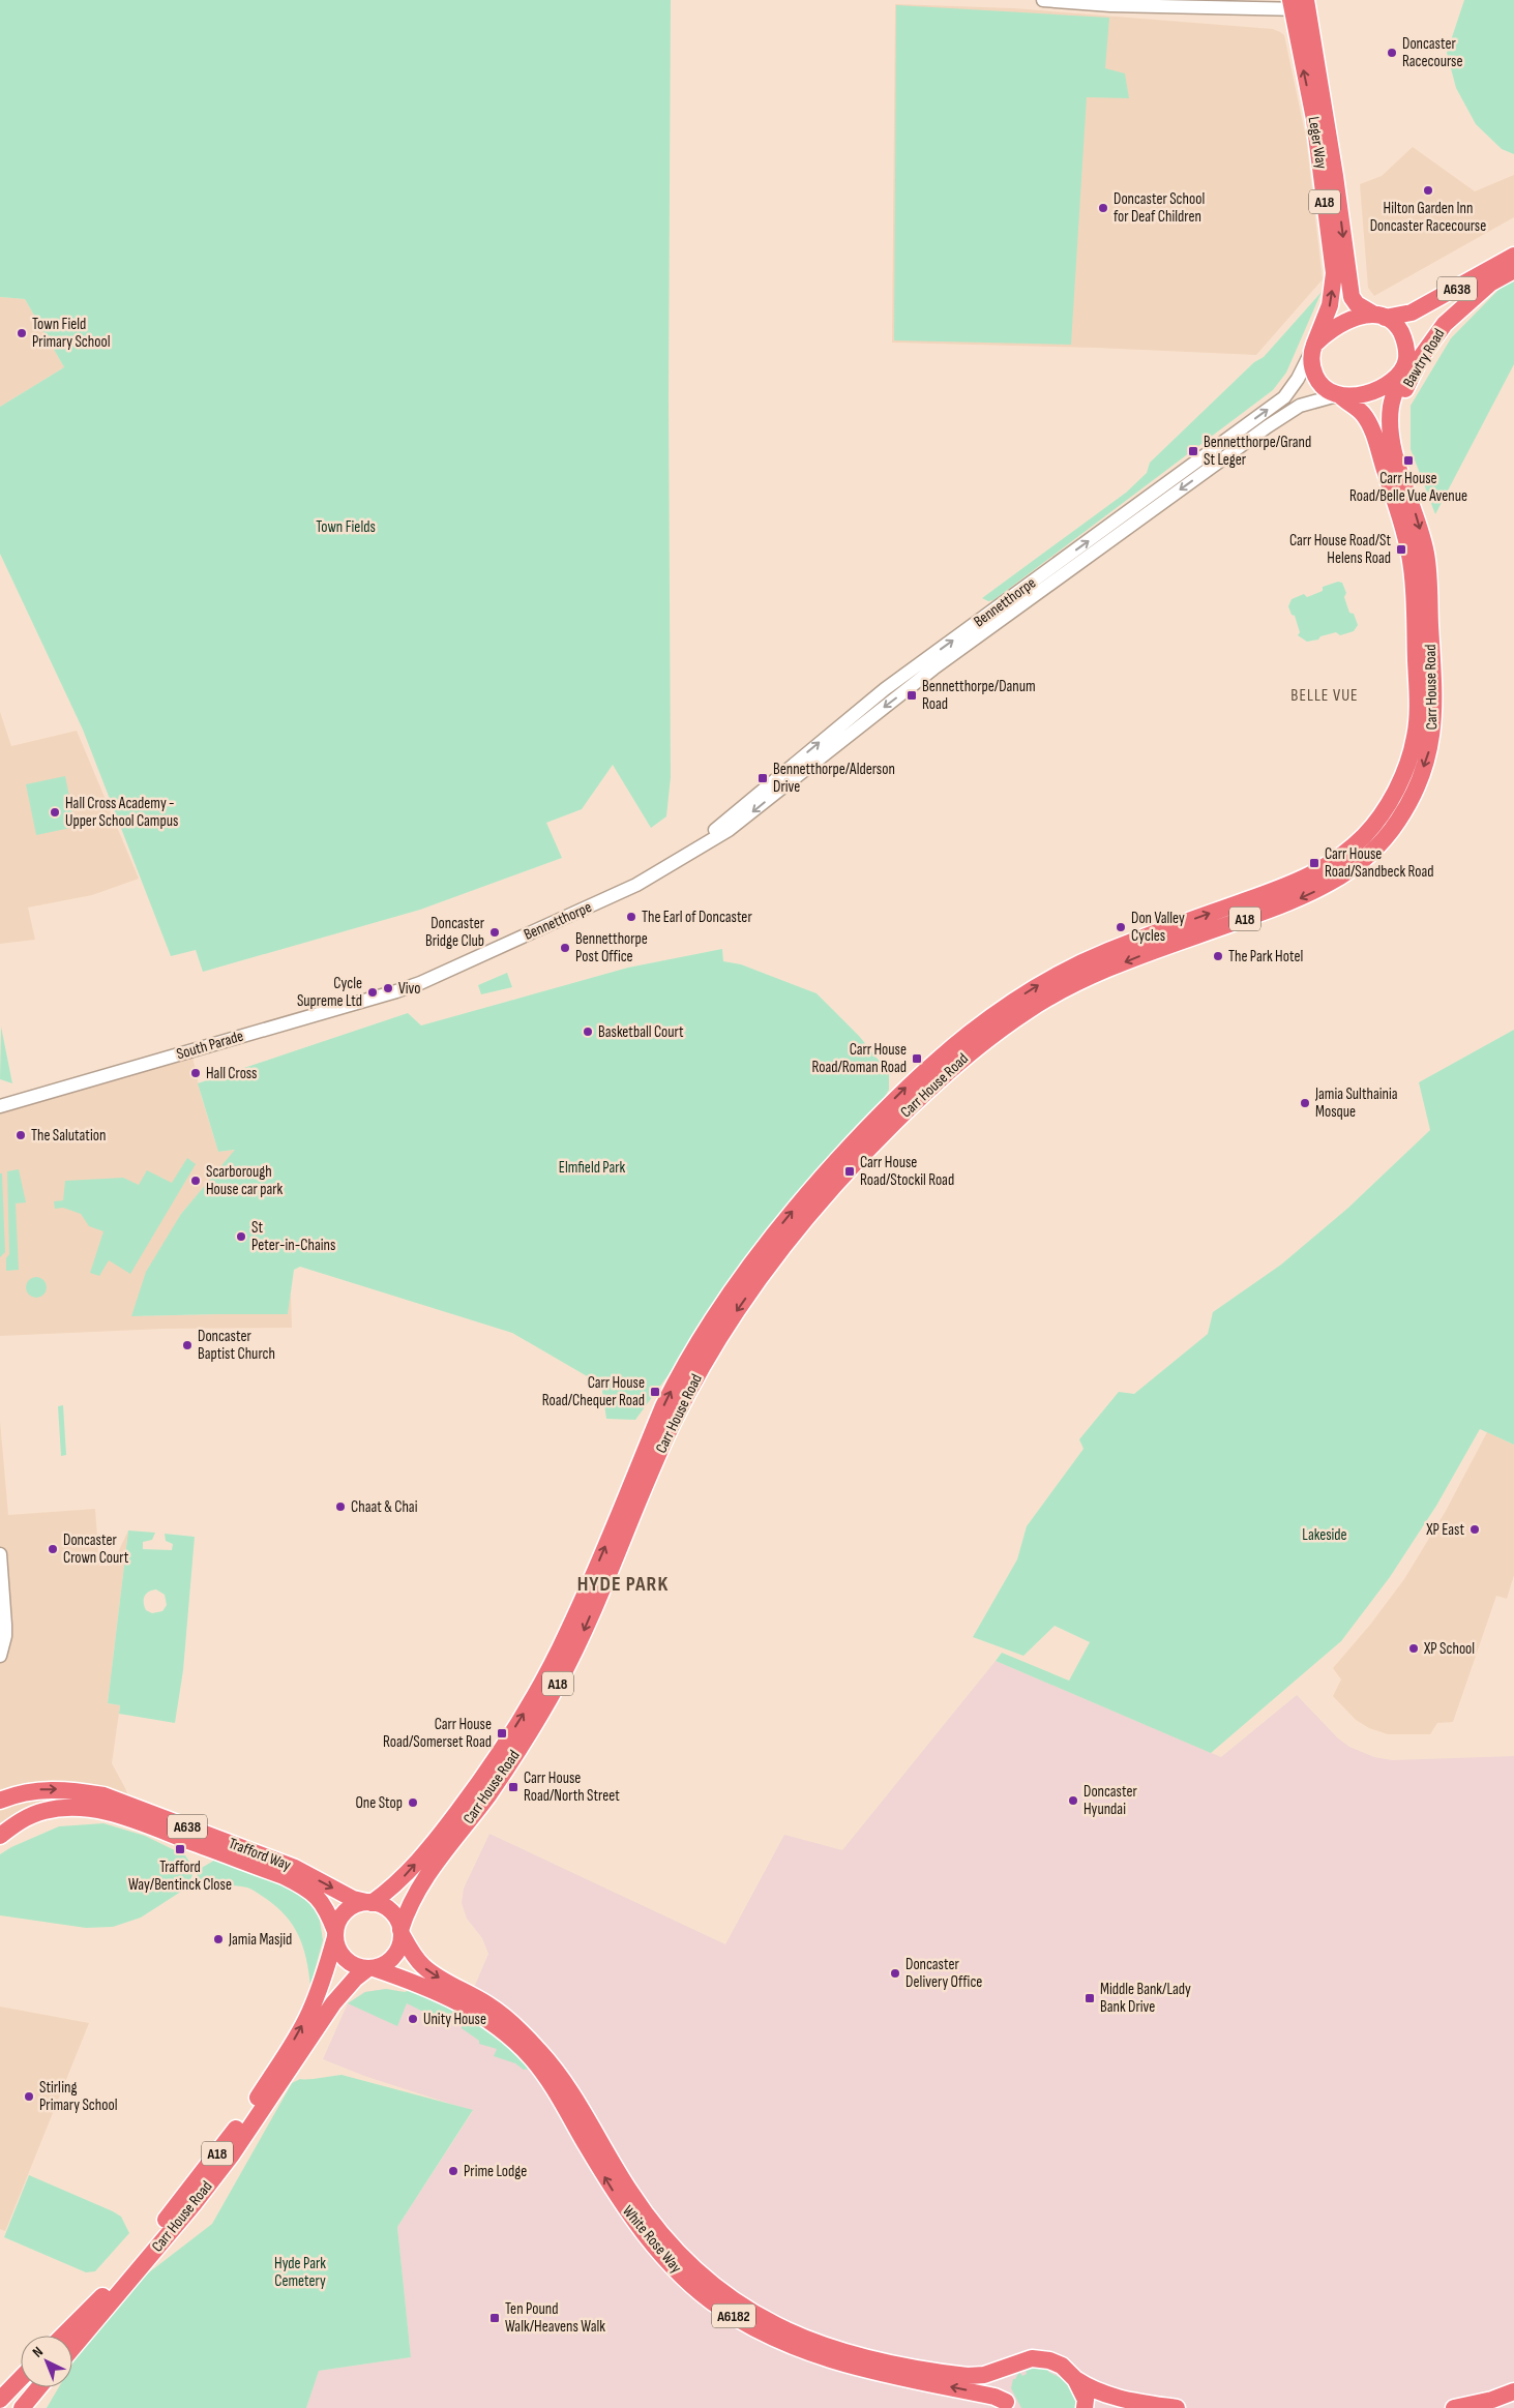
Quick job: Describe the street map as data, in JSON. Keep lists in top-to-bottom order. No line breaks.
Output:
{"streets":{"highway":["Leger Way","A18","A638","Bawtry Road","Carr House Road","Trafford Way","White Rose Way","A6182"],"street":["Bennetthorpe","South Parade"]},"crossings":[["Leger Way","Bawtry Road"],["Leger Way","Bennetthorpe"],["Leger Way","Carr House Road"],["A18","Carr House Road"],["Bawtry Road","Bennetthorpe"],["Bawtry Road","Carr House Road"],["Bennetthorpe","Carr House Road"],["Bennetthorpe","South Parade"],["Carr House Road","Trafford Way"],["Carr House Road","White Rose Way"],["Trafford Way","White Rose Way"]],"districts":["BELLE VUE","HYDE PARK"],"parks":["Town Fields","Elmfield Park","Lakeside","Hyde Park Cemetery"],"places":{"other":["Doncaster Racecourse","Hilton Garden Inn Doncaster Racecourse","Doncaster School for Deaf Children","Town Field Primary School","Hall Cross Academy - Upper School Campus","The Earl of Doncaster","Don Valley Cycles","Doncaster Bridge Club","Bennetthorpe Post Office","The Park Hotel","Vivo","Cycle Supreme Ltd","Basketball Court","Hall Cross","Jamia Sulthainia Mosque","The Salutation","Scarborough House car park","St Peter-in-Chains","Doncaster Baptist Church","Chaat & Chai","XP East","Doncaster Crown Court","XP School","Doncaster Hyundai","One Stop","Jamia Masjid","Doncaster Delivery Office","Unity House","Stirling Primary School","Prime Lodge"],"transit":["Bennetthorpe/Grand St Leger","Carr House Road/Belle Vue Avenue","Carr House Road/St Helens Road","Bennetthorpe/Danum Road","Bennetthorpe/Alderson Drive","Carr House Road/Sandbeck Road","Carr House Road/Roman Road","Carr House Road/Stockil Road","Carr House Road/Chequer Road","Carr House Road/Somerset Road","Carr House Road/North Street","Trafford Way/Bentinck Close","Middle Bank/Lady Bank Drive","Ten Pound Walk/Heavens Walk"]},"north":"top left"}
